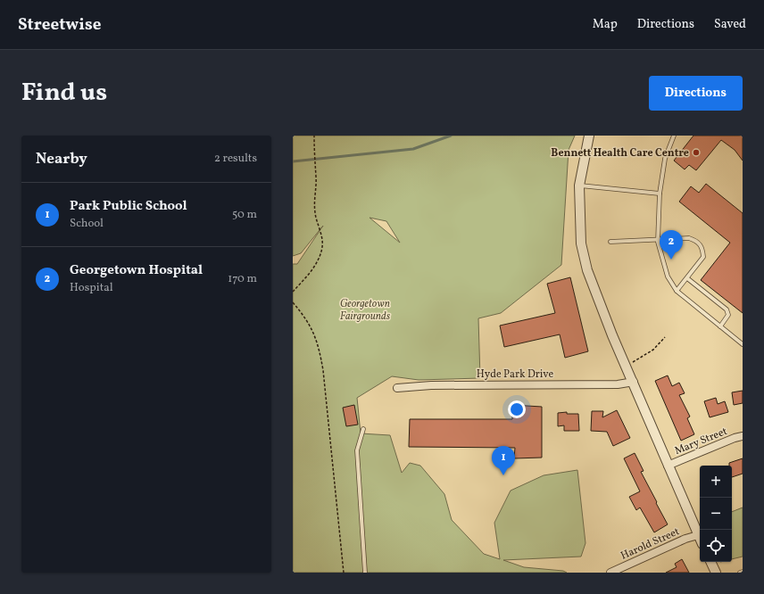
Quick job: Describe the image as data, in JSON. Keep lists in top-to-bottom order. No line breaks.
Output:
{"streets":{"street":["Hyde Park Drive","Mary Street","Harold Street"]},"parks":["Georgetown Fairgrounds"],"places":["Bennett Health Care Centre"],"page":{"header":"Streetwise","nav":["Map","Directions","Saved"],"title":"Find us","buttons":"Directions","heading":["Nearby","2 results"],"list":[{"mark":"1","name":"Park Public School","note":"School","value":"50 m"},{"mark":"2","name":"Georgetown Hospital","note":"Hospital","value":"170 m"}],"pins":["2","1"],"map_buttons":["+","−"]}}
